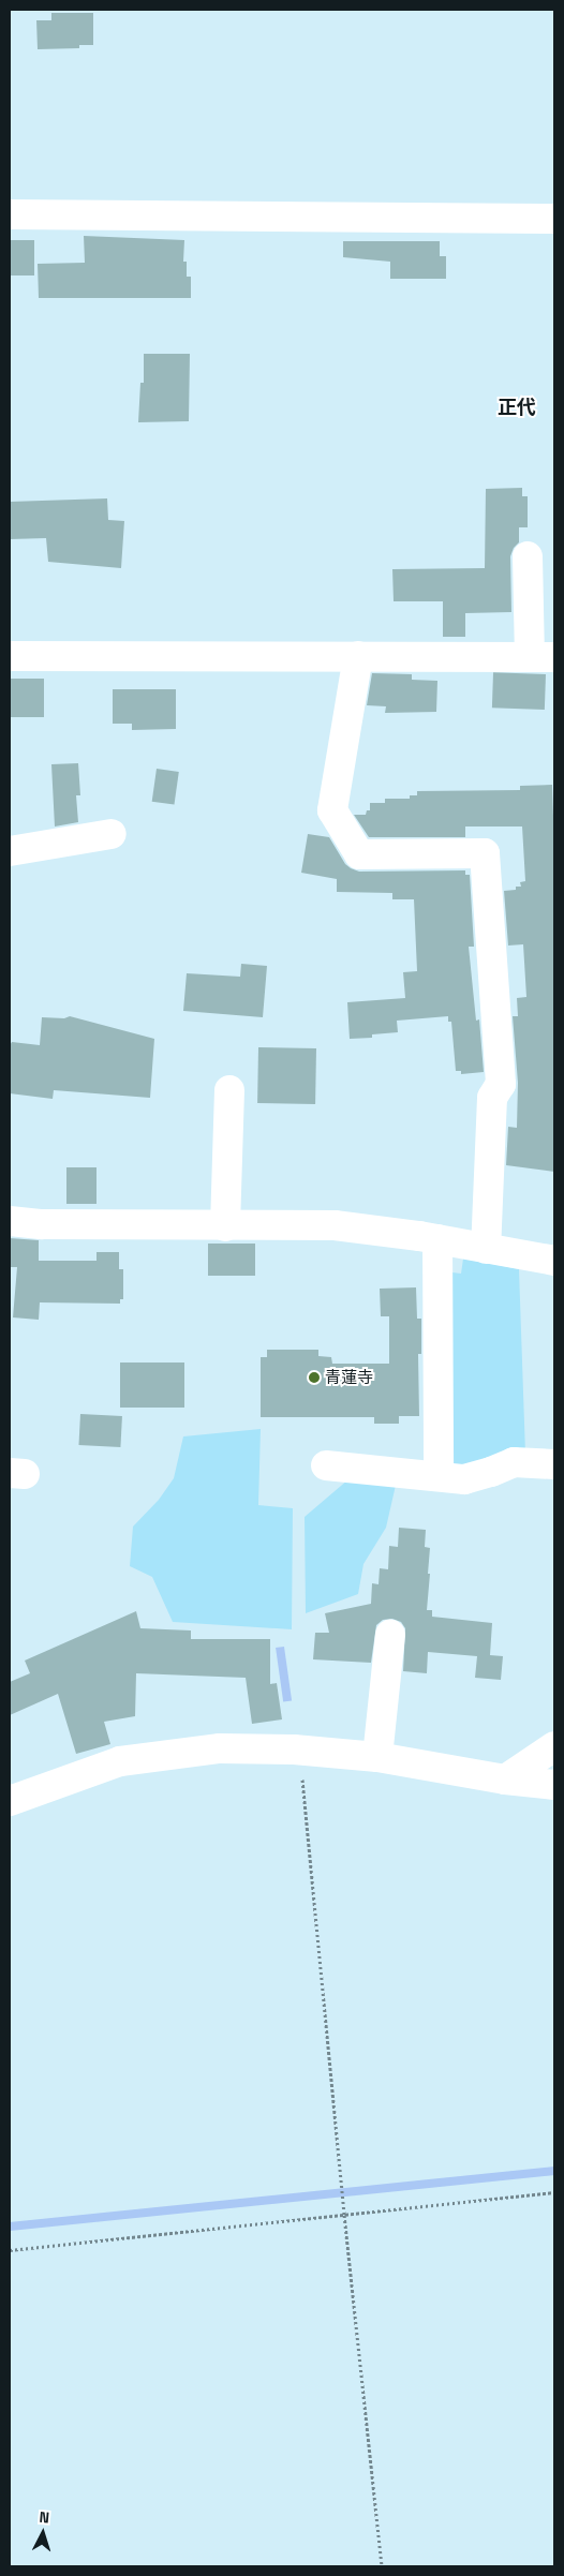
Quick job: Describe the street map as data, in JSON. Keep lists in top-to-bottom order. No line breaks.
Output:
{"districts":["正代"],"places":["青蓮寺"],"north":"top"}
